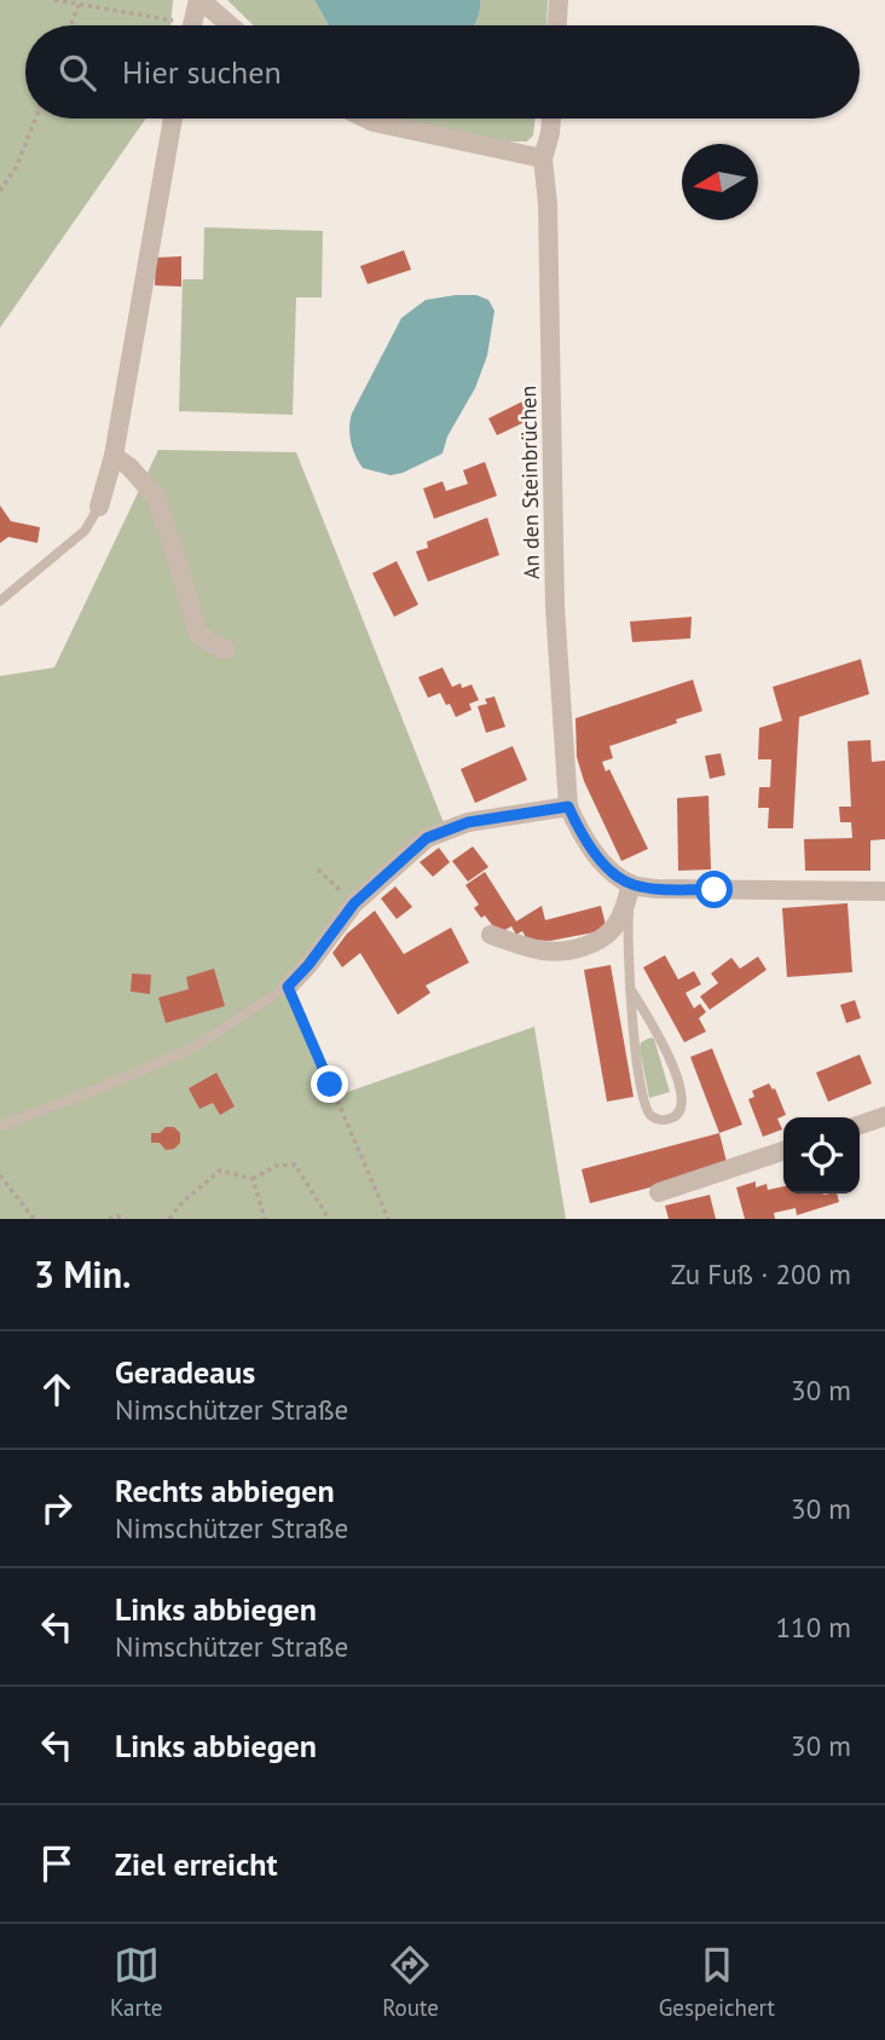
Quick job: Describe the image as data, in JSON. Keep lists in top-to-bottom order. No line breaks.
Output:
{"streets":{"street":["An den Steinbrüchen"]},"north":"left","page":{"search":"Hier suchen","heading":["3 Min.","Zu Fuß · 200 m"],"list":[["Geradeaus","Nimschützer Straße","30 m"],["Rechts abbiegen","Nimschützer Straße","30 m"],["Links abbiegen","Nimschützer Straße","110 m"],["Links abbiegen","30 m"],"Ziel erreicht"],"nav":["Karte","Route","Gespeichert"]}}
